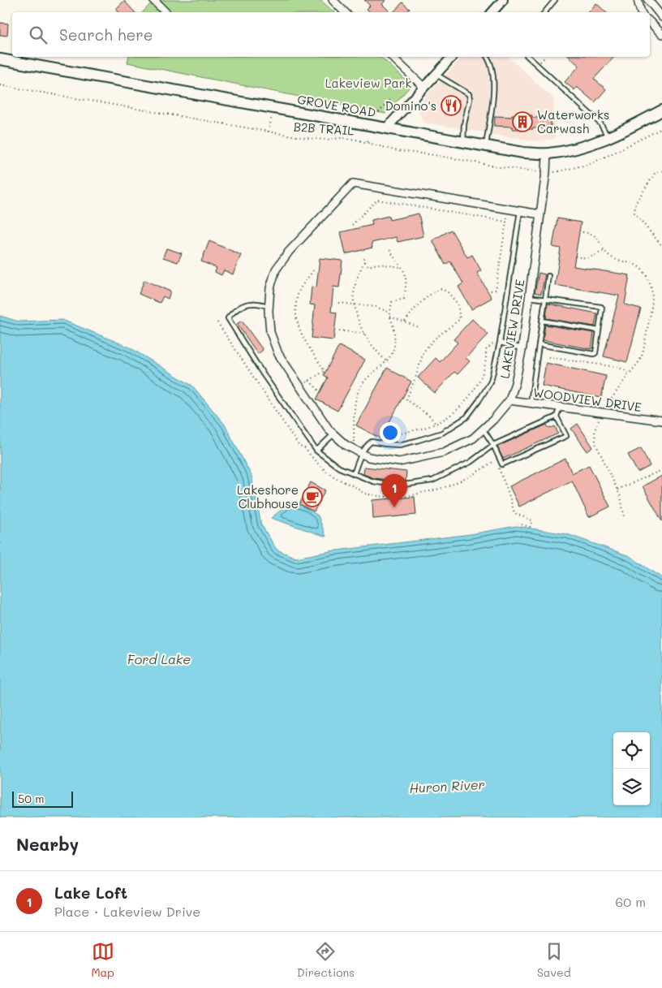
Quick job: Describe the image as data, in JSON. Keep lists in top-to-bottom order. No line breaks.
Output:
{"streets":{"main road":["GROVE ROAD"],"street":["LAKEVIEW DRIVE","WOODVIEW DRIVE"],"path":["B2B TRAIL"]},"crossings":[["LAKEVIEW DRIVE","WOODVIEW DRIVE"]],"water":["Ford Lake","Huron River"],"parks":["Lakeview Park"],"places":{"restaurant":["Domino's"],"building":["Waterworks Carwash"],"cafe":["Lakeshore Clubhouse"]},"scale_bar":"50 m","page":{"search":"Search here","pins":"1","scale":"50 m","heading":"Nearby","list":[{"mark":"1","name":"Lake Loft","note":"Place · Lakeview Drive","value":"60 m"}],"nav":["Map","Directions","Saved"]}}
